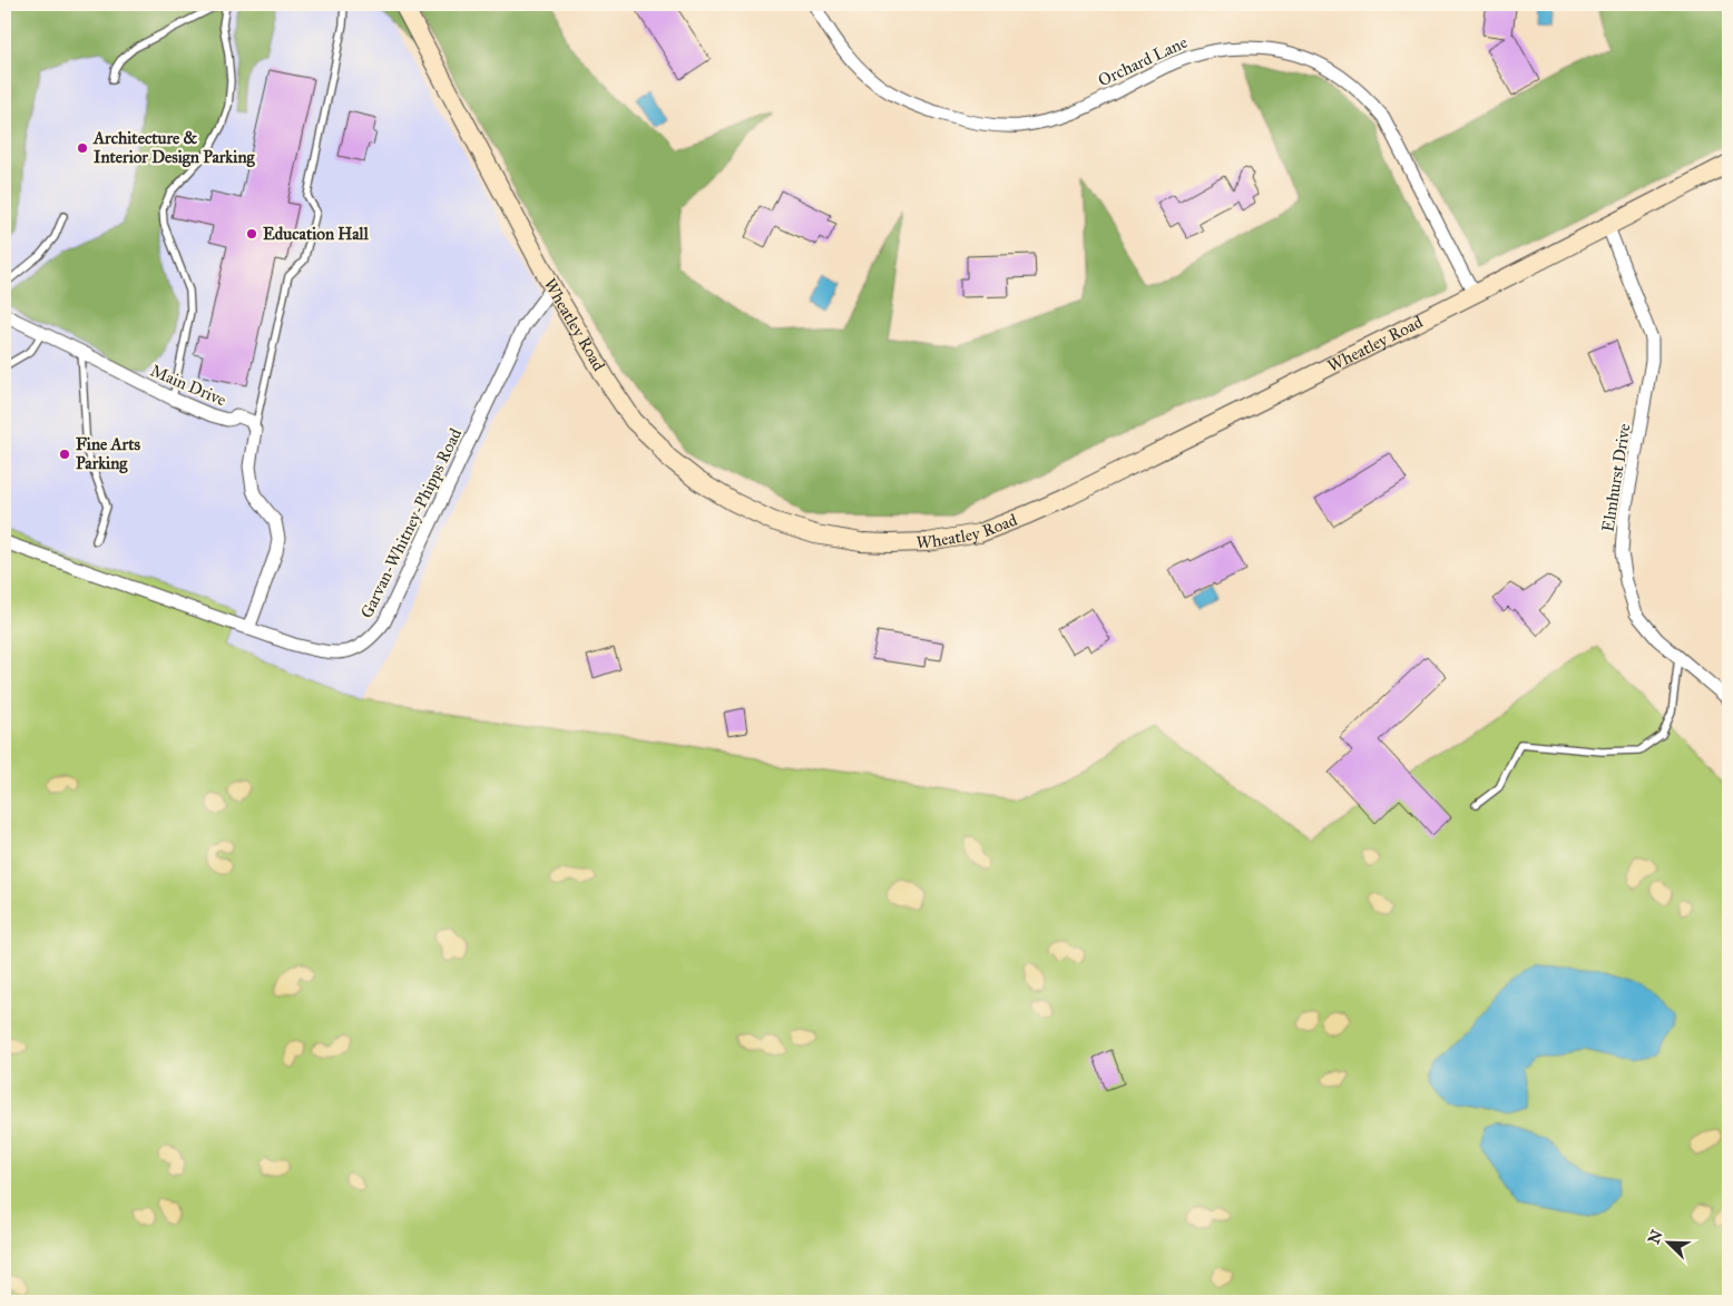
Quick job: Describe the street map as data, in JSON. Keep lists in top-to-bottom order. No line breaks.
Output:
{"streets":{"main road":["Wheatley Road"],"street":["Orchard Lane","Main Drive","Elmhurst Drive","Garvan-Whitney-Phipps Road"]},"crossings":[["Orchard Lane","Wheatley Road"],["Wheatley Road","Elmhurst Drive"],["Wheatley Road","Garvan-Whitney-Phipps Road"]],"places":["Architecture & Interior Design Parking","Education Hall","Fine Arts Parking"],"north":"top left"}
